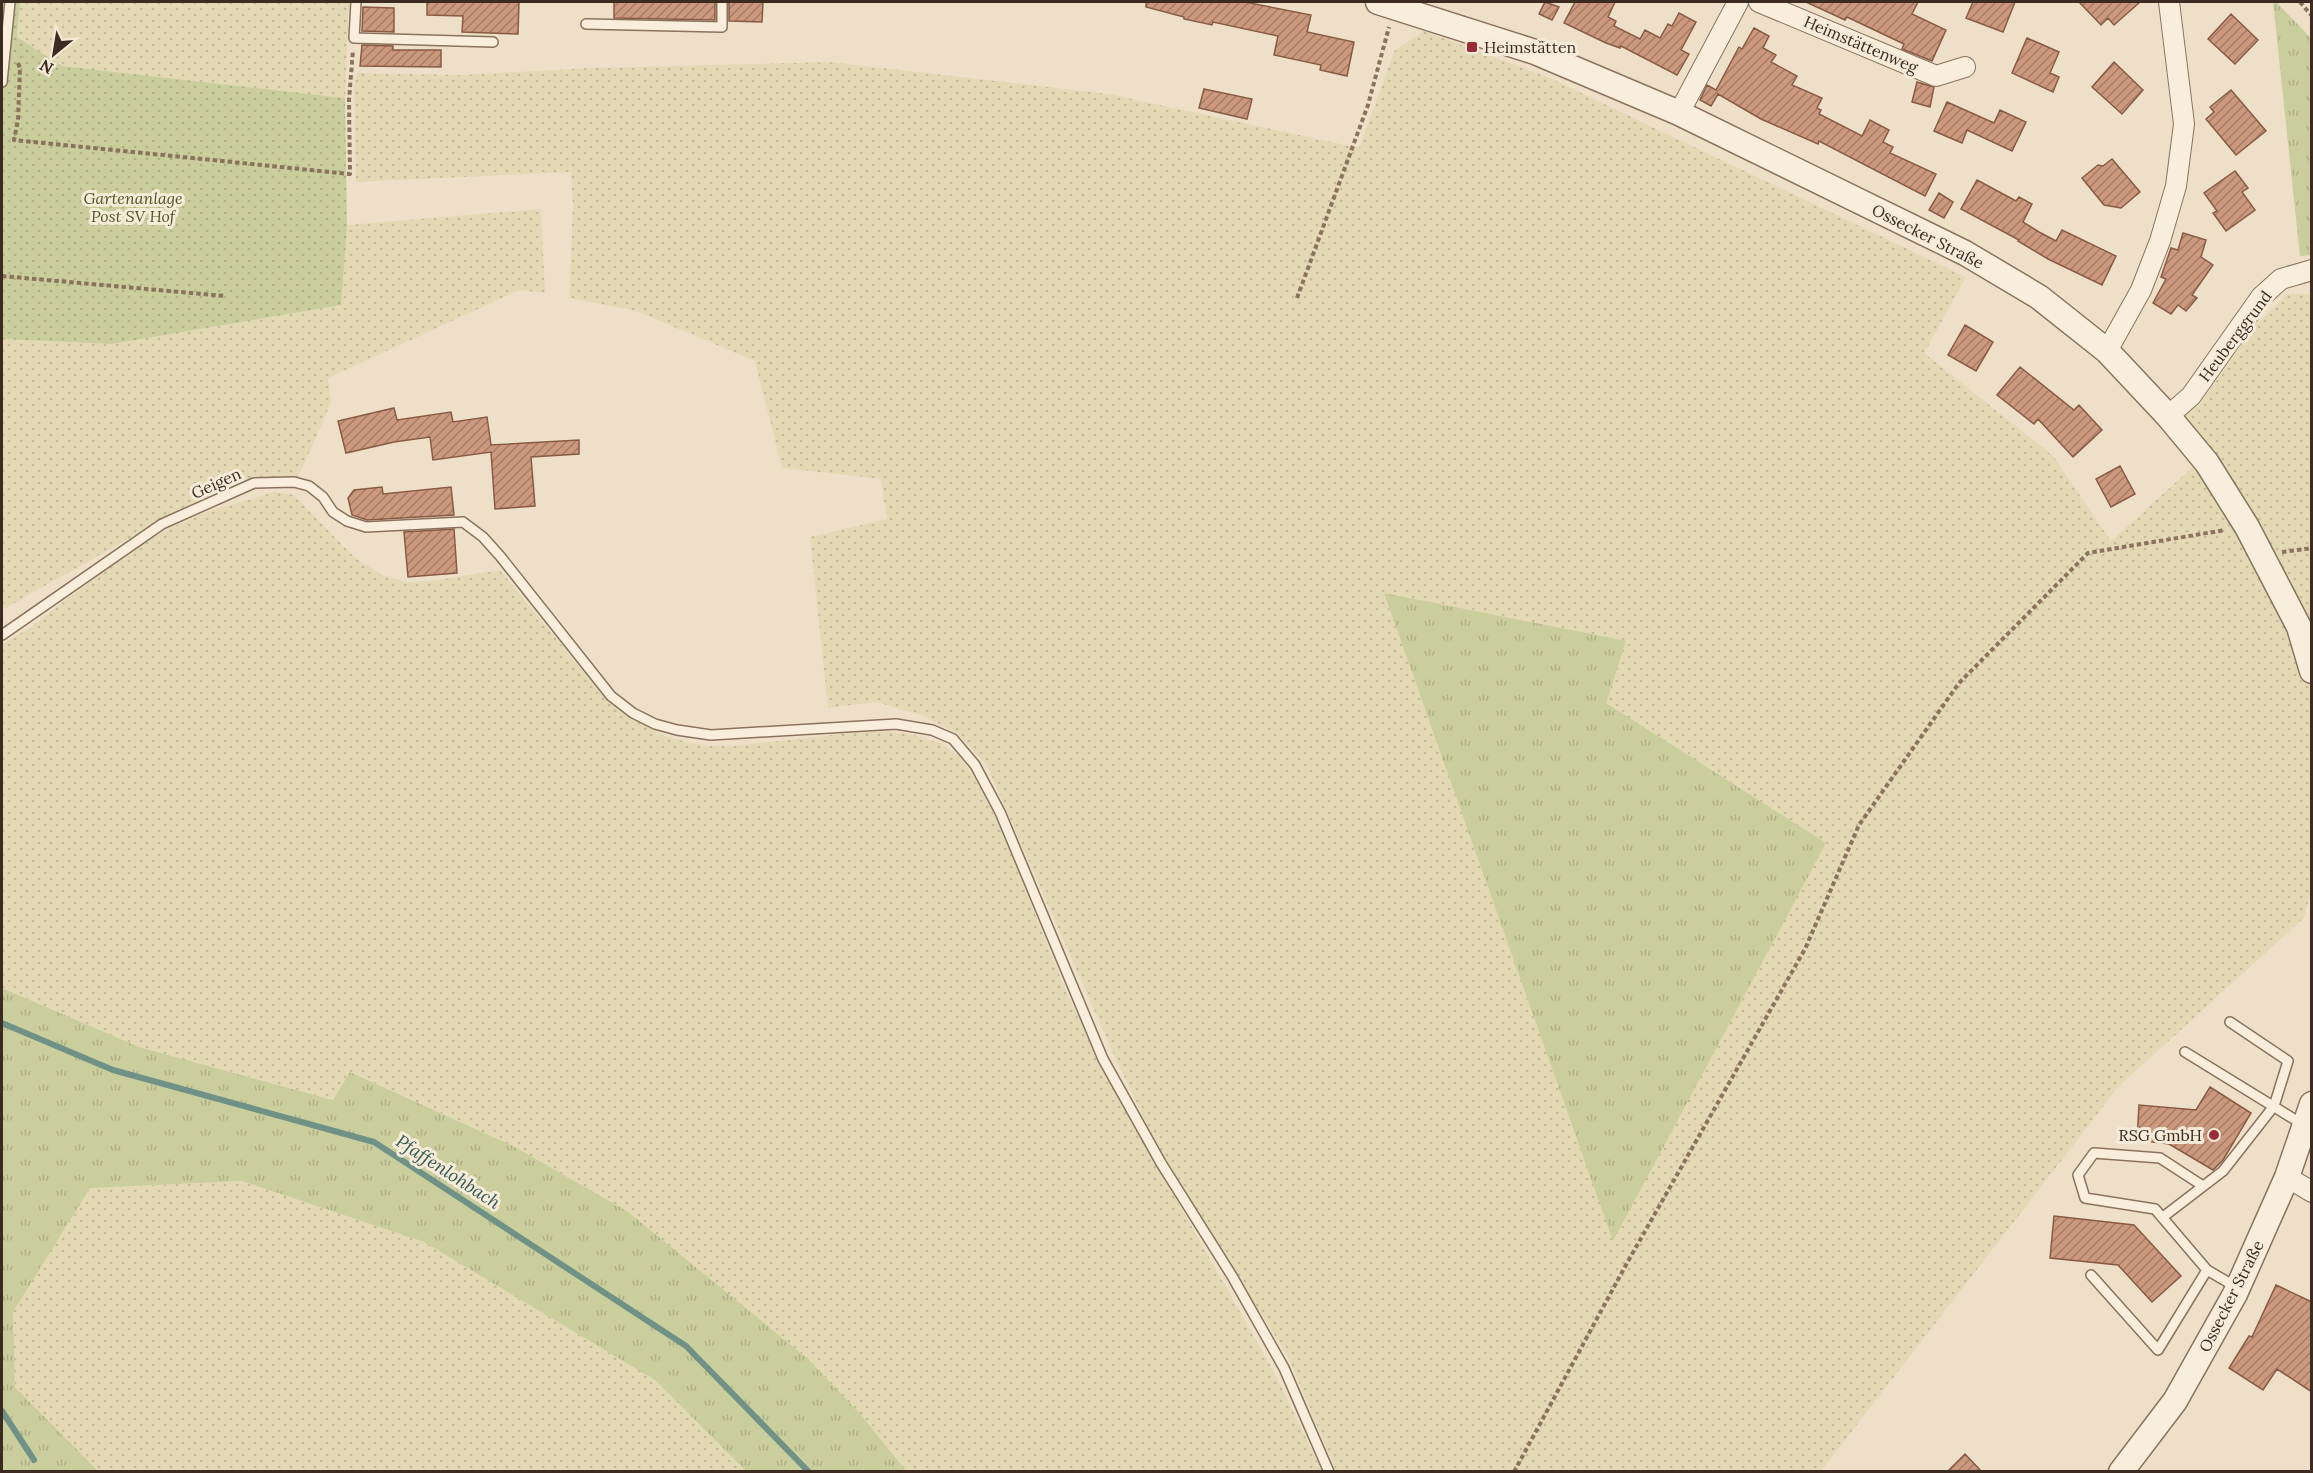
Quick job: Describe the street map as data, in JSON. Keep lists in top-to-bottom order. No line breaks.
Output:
{"streets":{"street":["Heimstättenweg","Ossecker Straße","Heuberggrund"],"lane":["Geigen"]},"crossings":[["Ossecker Straße","Heuberggrund"]],"water":["Pfaffenlohbach"],"parks":["Gartenanlage Post SV Hof"],"places":{"transit":["Heimstätten"],"other":["RSG GmbH"]},"north":"bottom left"}
